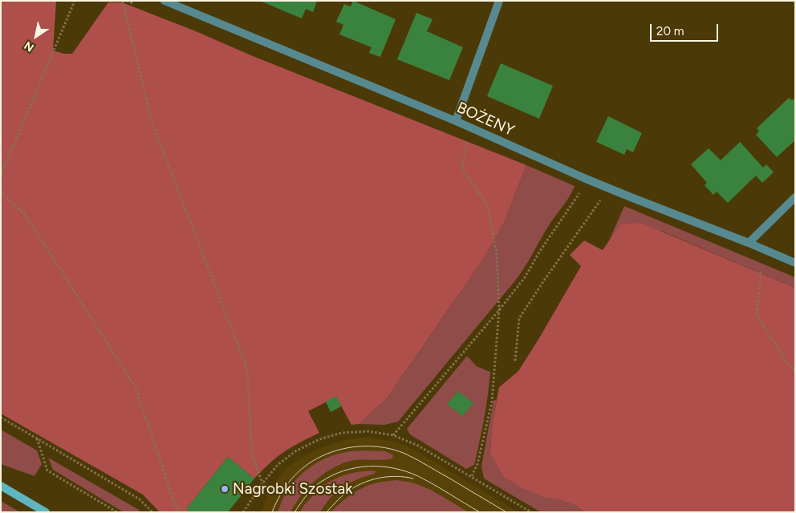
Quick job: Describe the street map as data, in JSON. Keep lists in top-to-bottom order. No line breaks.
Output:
{"streets":{"street":["BOŻENY"]},"places":["Nagrobki Szostak"],"scale_bar":"20 m","north":"bottom left"}
